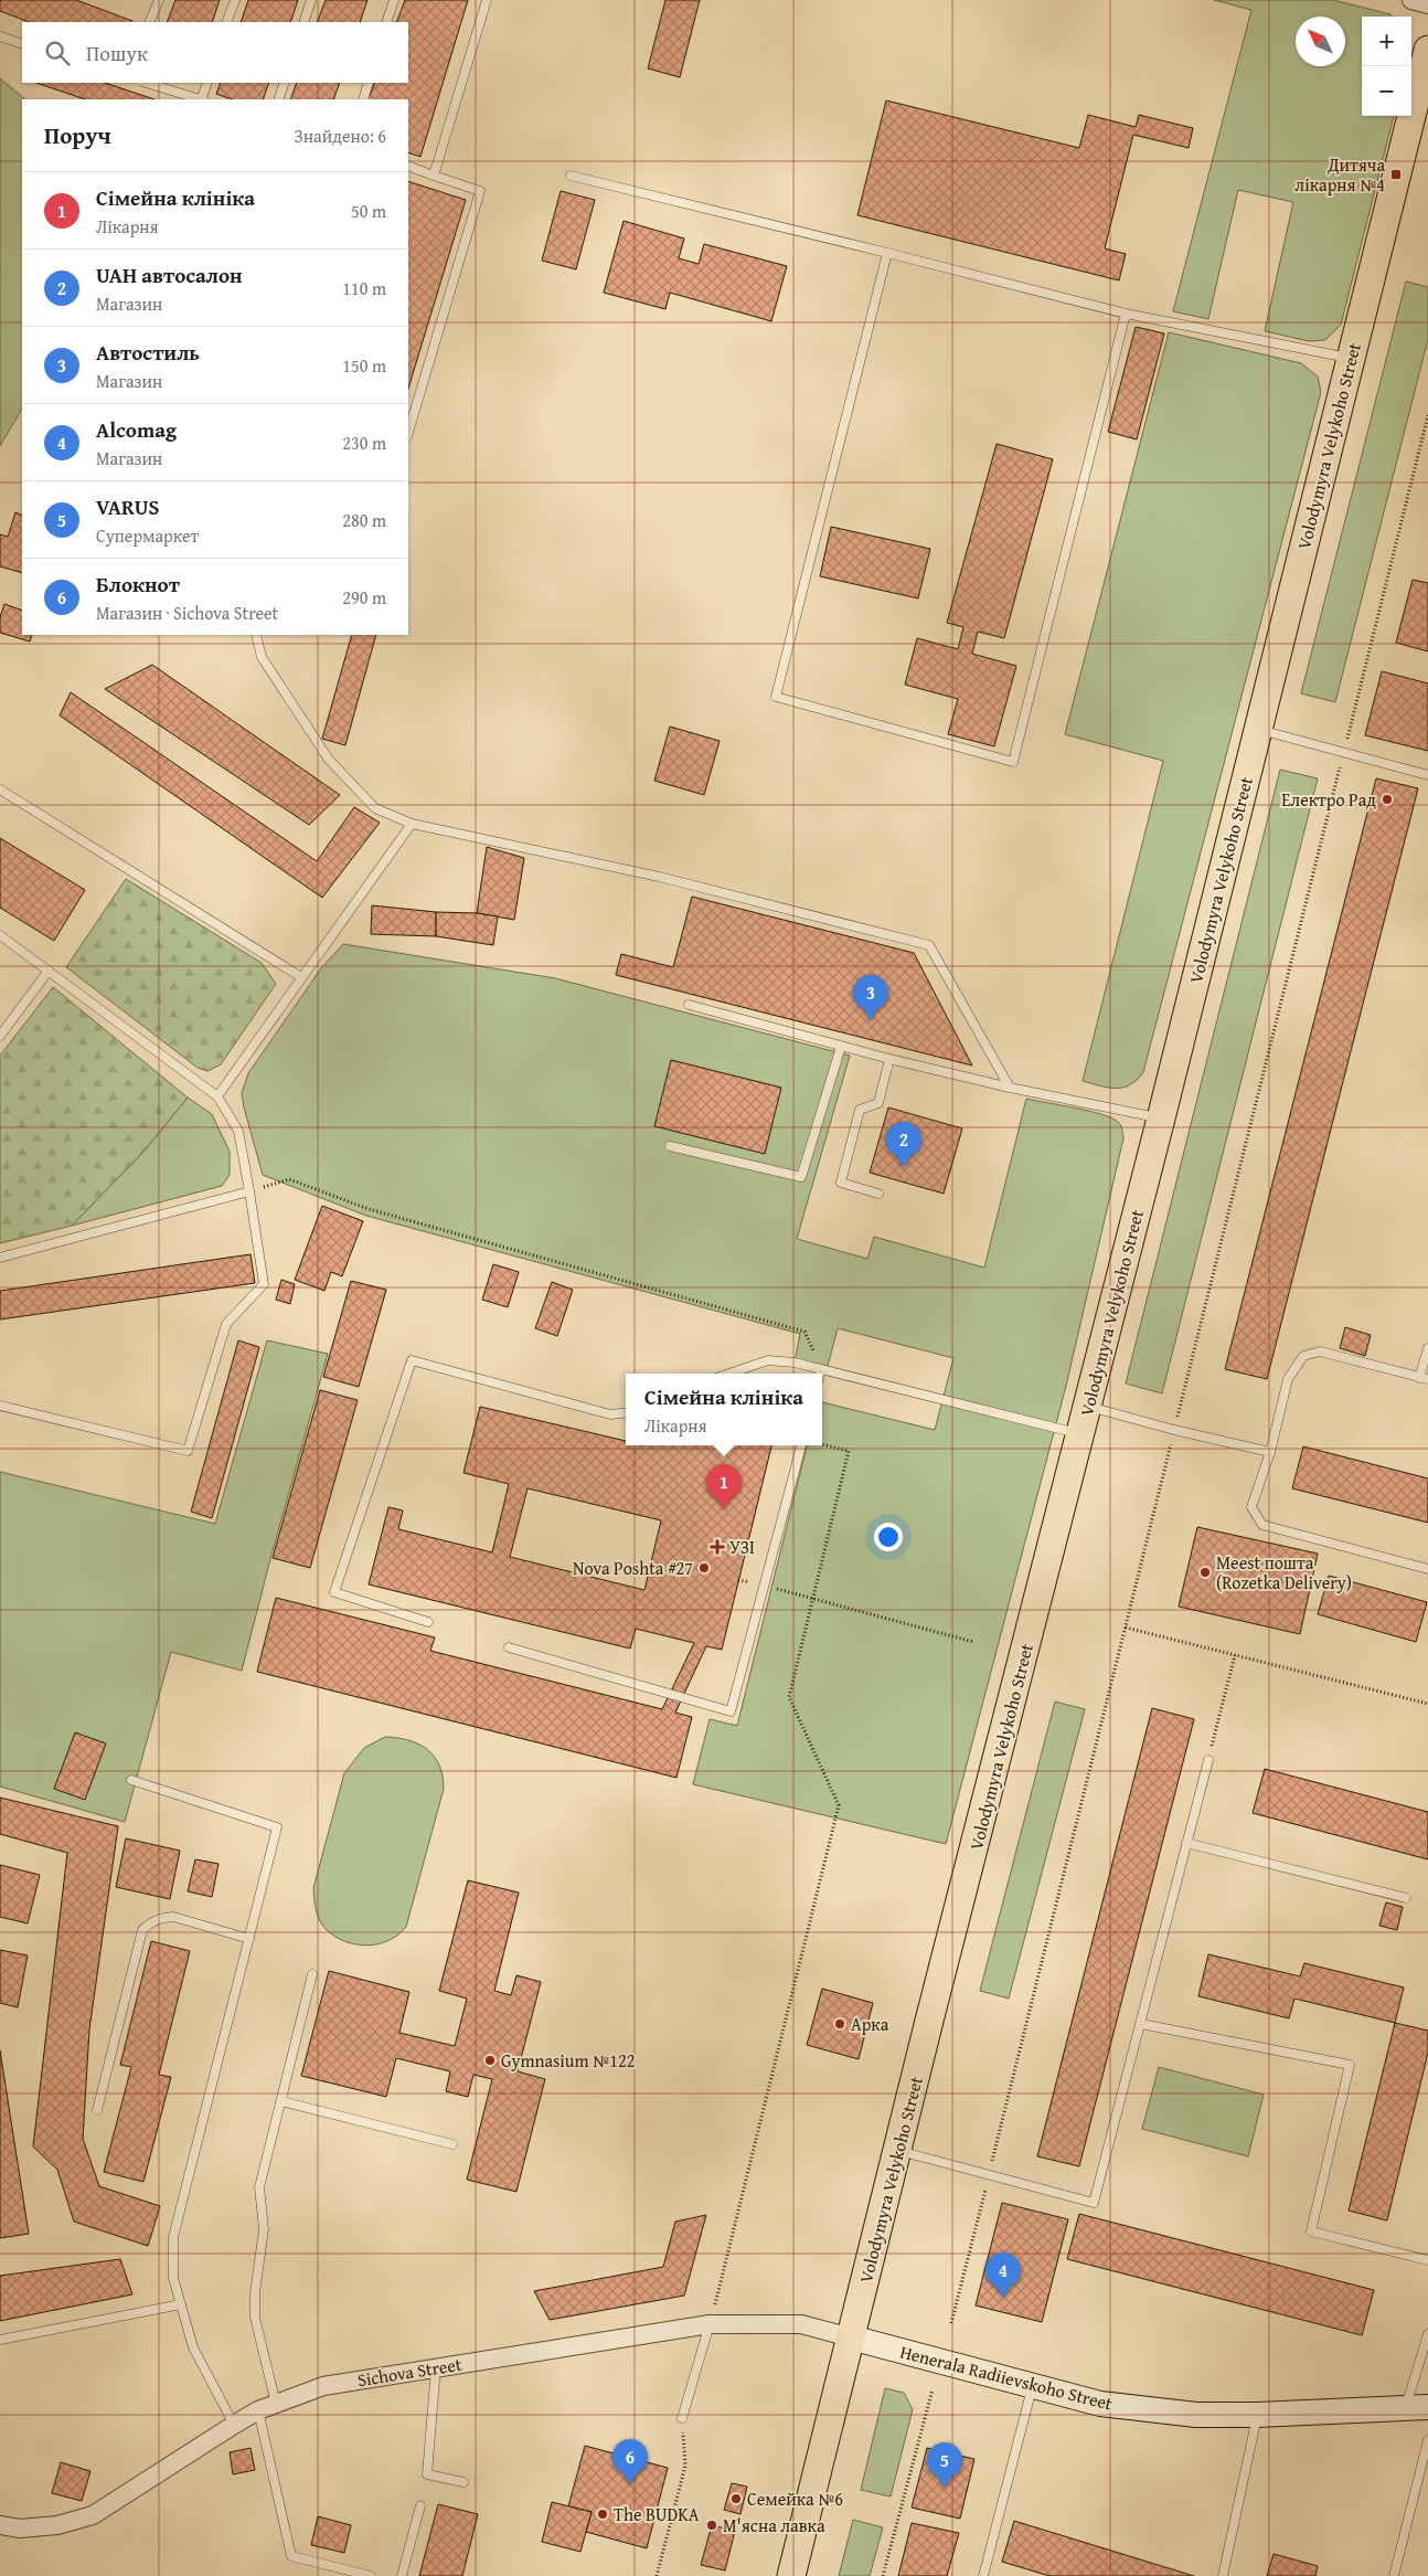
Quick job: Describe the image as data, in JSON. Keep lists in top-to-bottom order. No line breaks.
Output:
{"streets":{"main road":["Volodymyra Velykoho Street"],"street":["Sichova Street","Henerala Radiievskoho Street"]},"crossings":[["Volodymyra Velykoho Street","Sichova Street"],["Volodymyra Velykoho Street","Henerala Radiievskoho Street"],["Sichova Street","Henerala Radiievskoho Street"]],"places":{"transit":["Дитяча лікарня №4"],"other":["Електро Рад","Nova Poshta #27","Meest пошта (Rozetka Delivery)","Арка","Gymnasium №122","Семейка №6","The BUDKA","М'ясна лавка"],"health":["УЗІ"]},"north":"top left","page":{"map_buttons":["+","−"],"search":"Пошук","heading":["Поруч","Знайдено: 6"],"list":[{"mark":"1","name":"Сімейна клініка","note":"Лікарня","value":"50 m"},{"mark":"2","name":"UAH автосалон","note":"Магазин","value":"110 m"},{"mark":"3","name":"Автостиль","note":"Магазин","value":"150 m"},{"mark":"4","name":"Alcomag","note":"Магазин","value":"230 m"},{"mark":"5","name":"VARUS","note":"Супермаркет","value":"280 m"},{"mark":"6","name":"Блокнот","note":"Магазин · Sichova Street","value":"290 m"}],"pins":["3","2","1","4","6","5"],"popup":["Сімейна клініка","Лікарня"]}}
